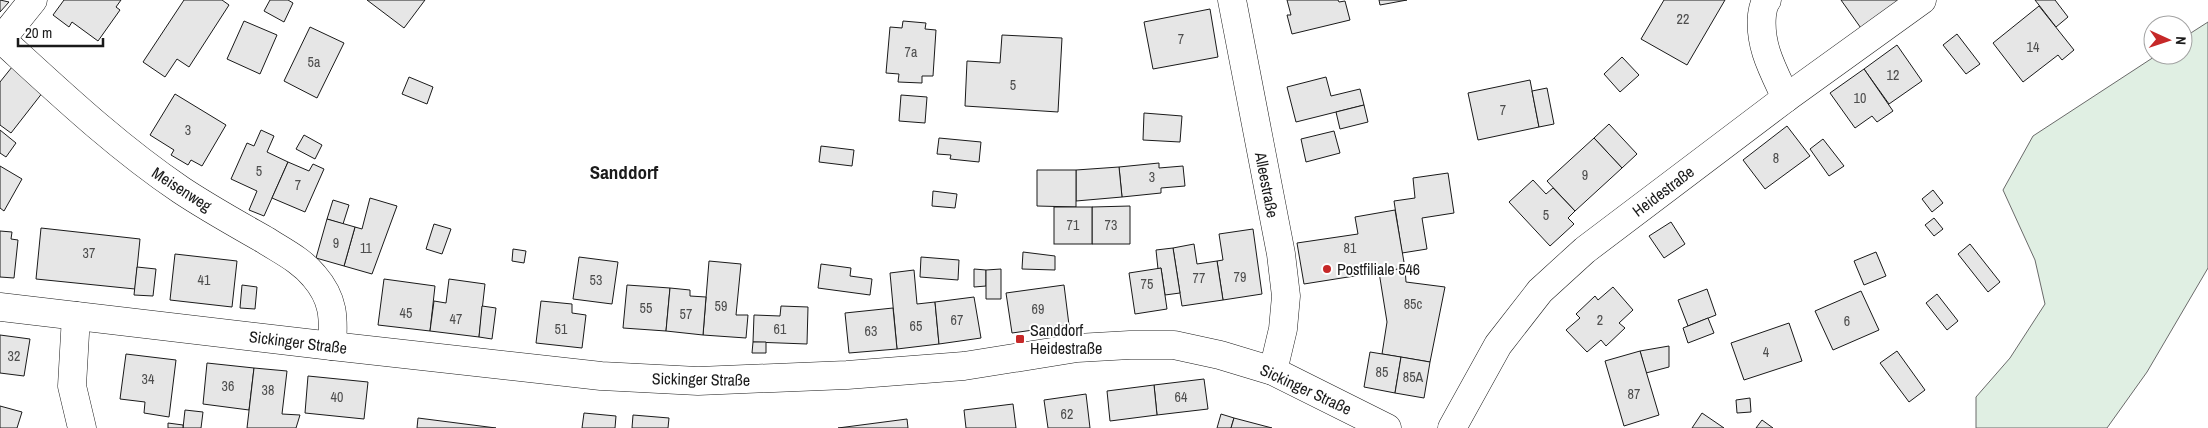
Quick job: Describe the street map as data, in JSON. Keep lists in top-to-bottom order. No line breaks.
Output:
{"streets":{"street":["Alleestraße","Meisenweg","Heidestraße","Sickinger Straße"]},"crossings":[["Alleestraße","Sickinger Straße"],["Meisenweg","Sickinger Straße"]],"districts":["Sanddorf"],"places":{"other":["Postfiliale 546"],"transit":["Sanddorf Heidestraße"]},"house_numbers":["22","7","14","7a","5a","12","5","10","7","3","8","5","9","3","7","5","71","73","9","11","81","37","79","77","41","53","75","85c","59","55","69","45","57","47","67","2","6","65","51","61","63","4","32","85","85A","34","36","38","87","40","64","62"],"scale_bar":"20 m","north":"right"}
